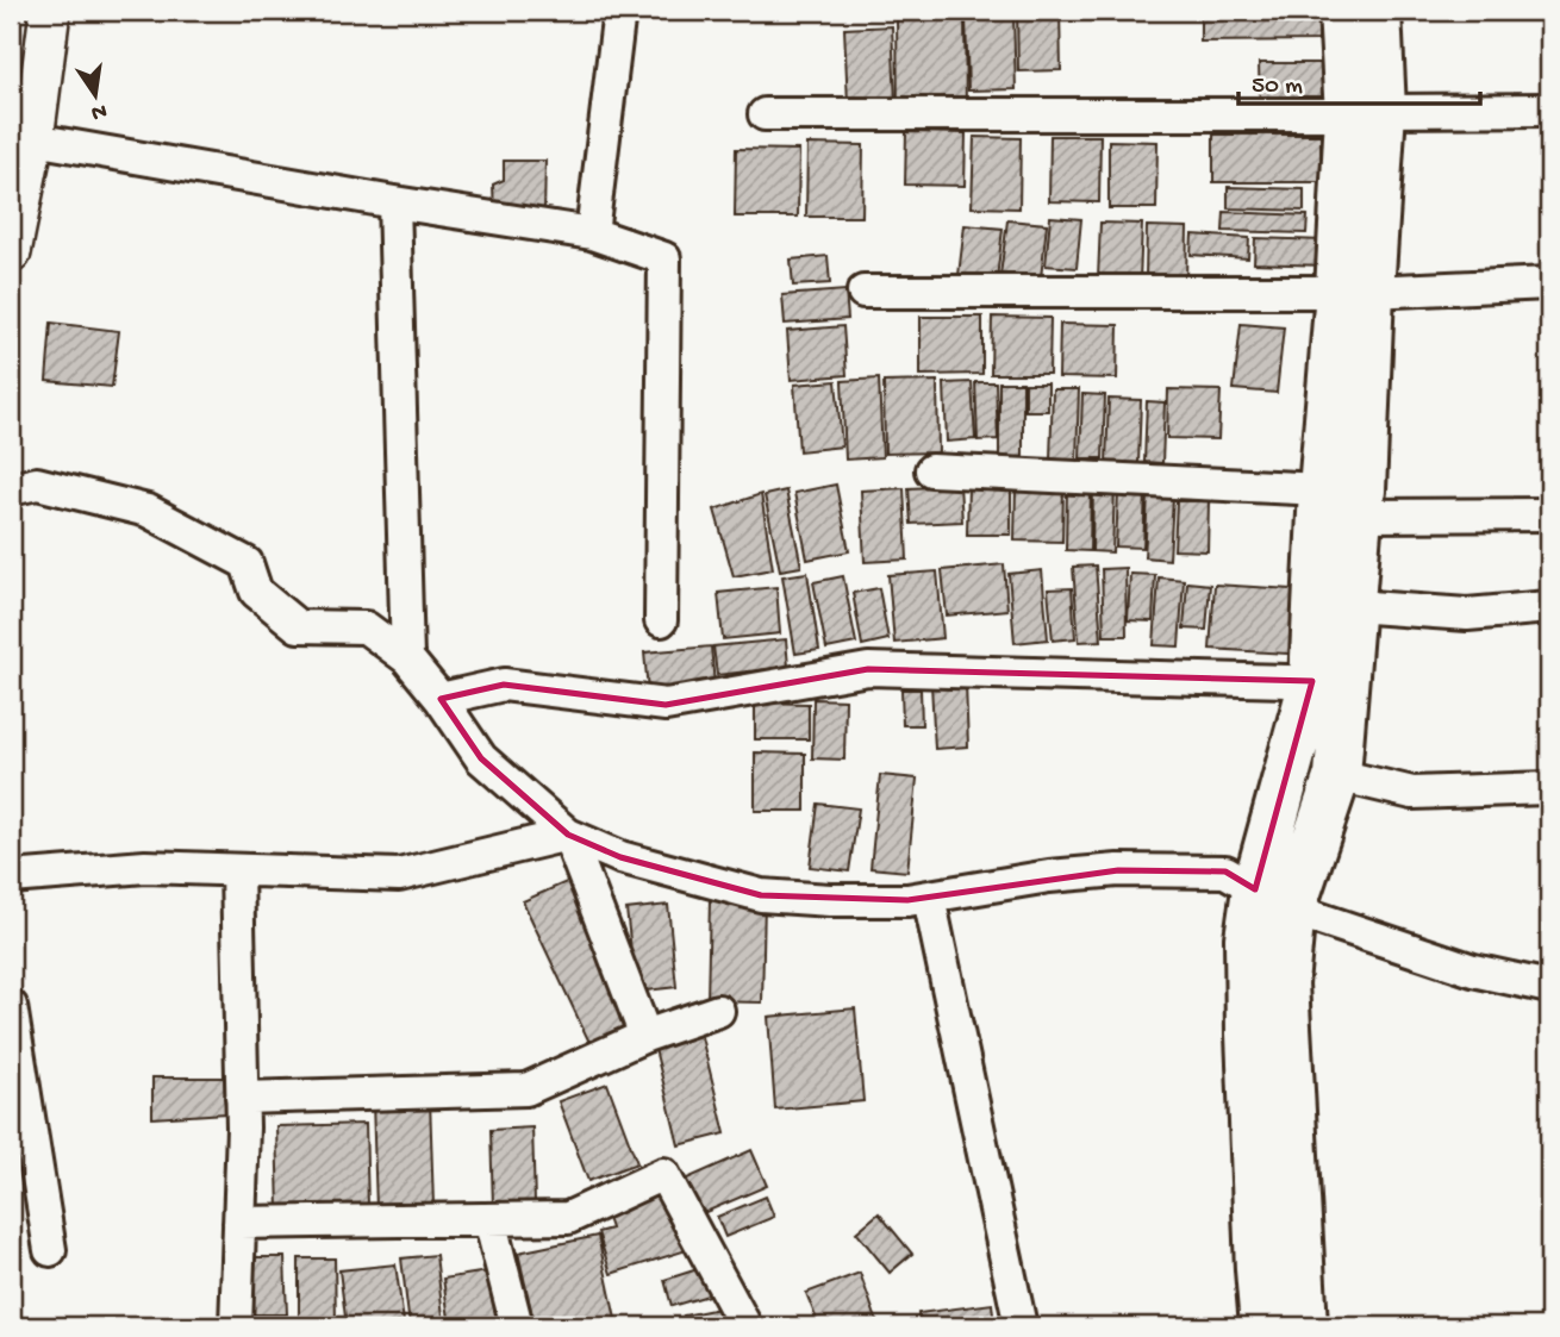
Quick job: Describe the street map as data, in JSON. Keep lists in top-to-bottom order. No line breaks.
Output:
{"scale_bar":"50 m","north":"bottom"}
